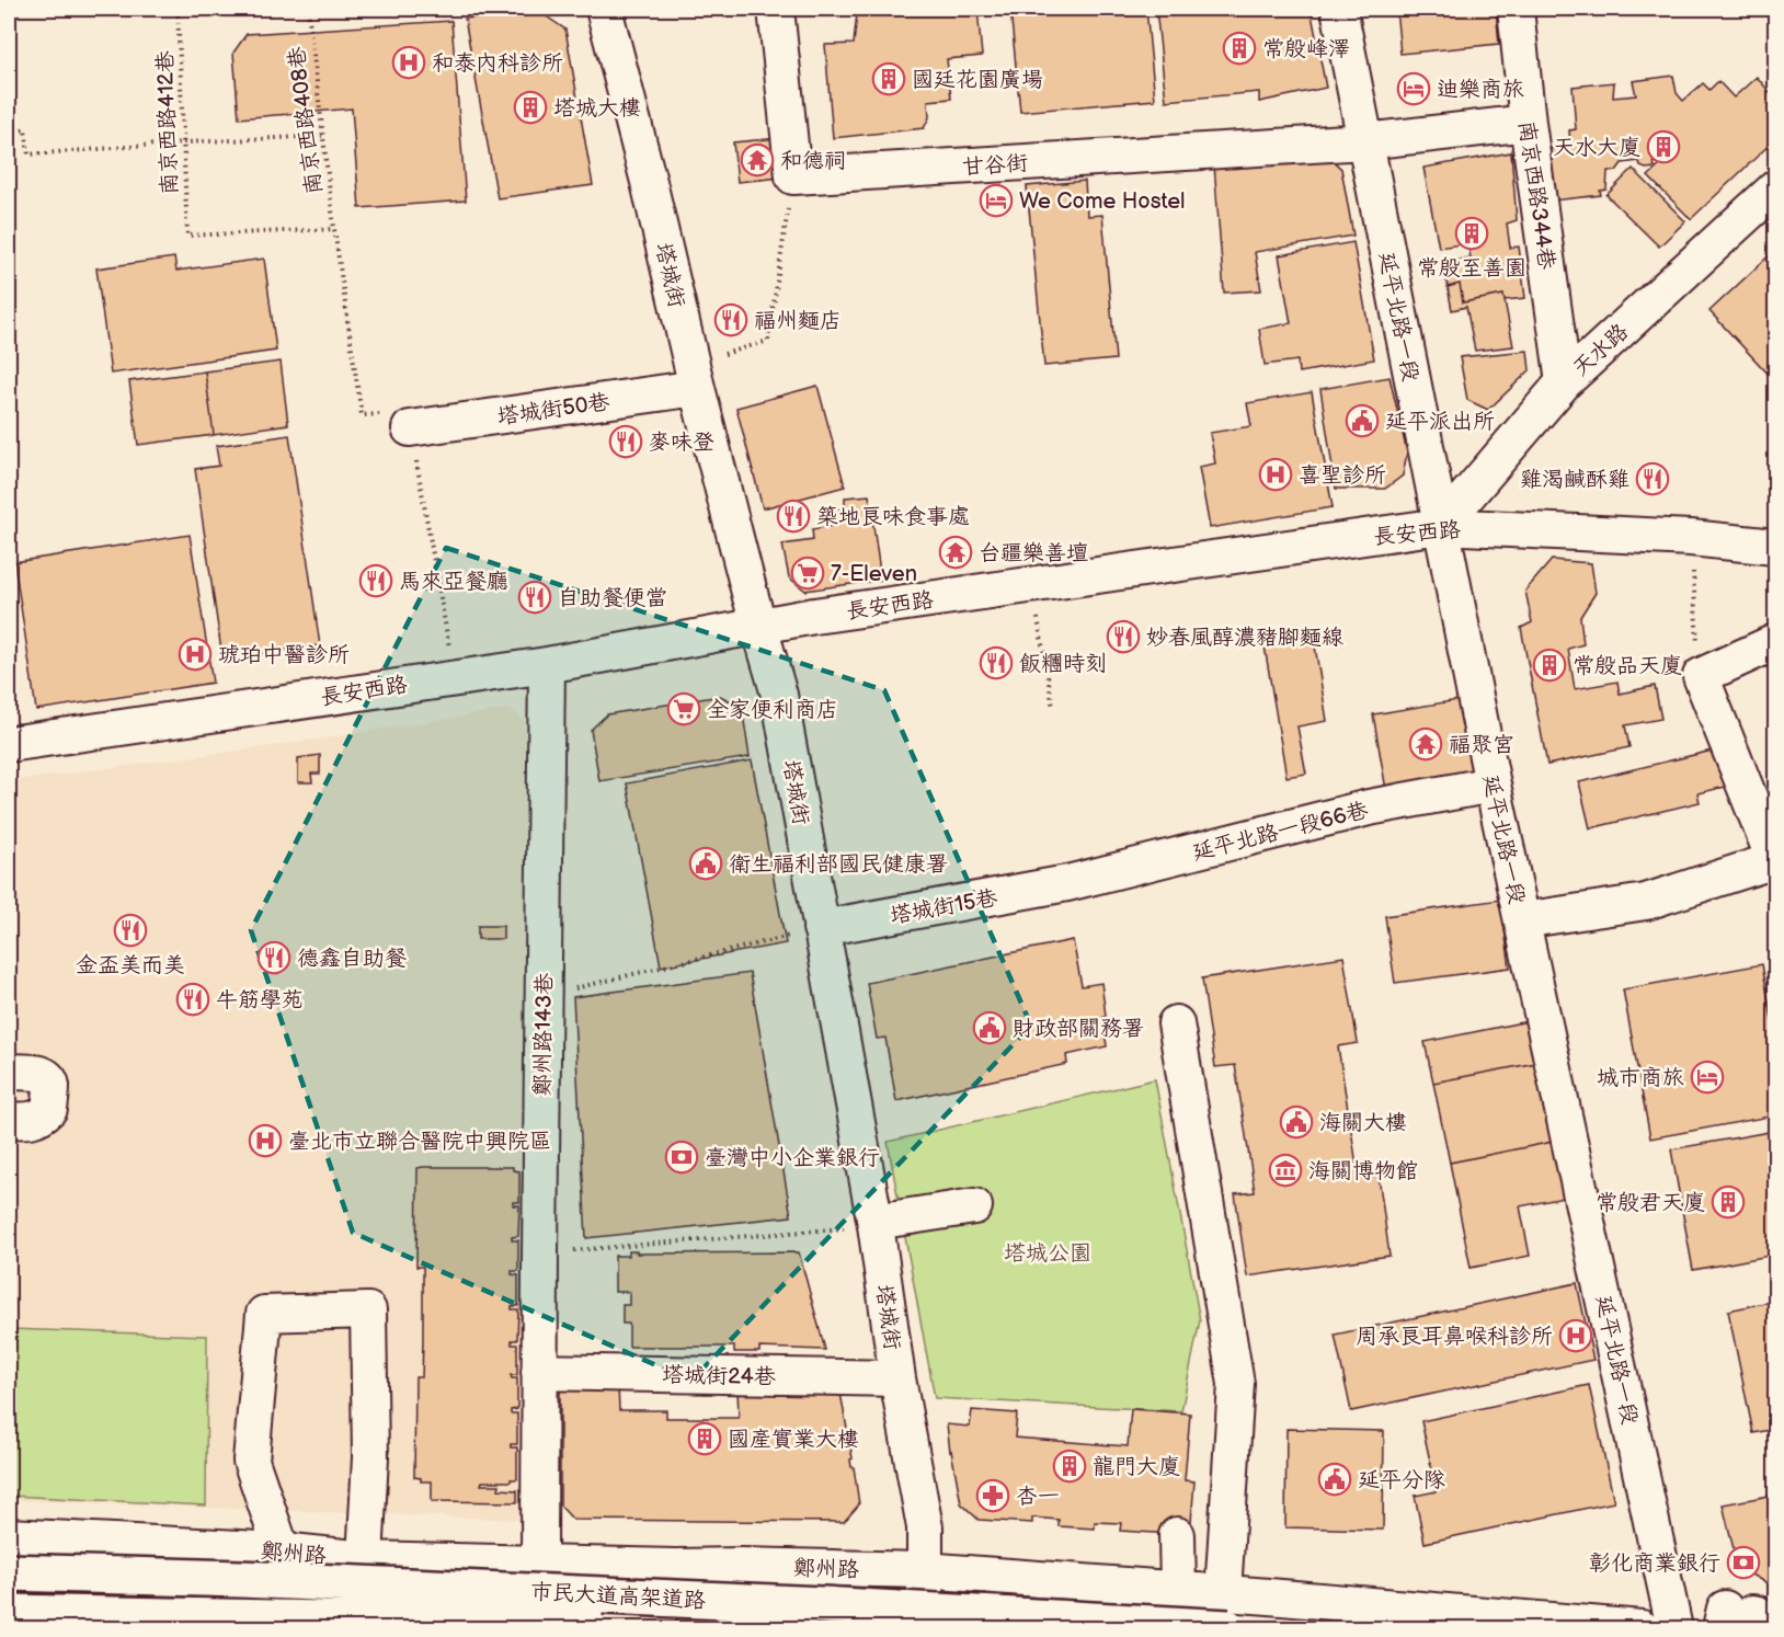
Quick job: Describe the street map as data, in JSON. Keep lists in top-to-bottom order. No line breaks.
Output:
{"streets":{"highway":["市民大道高架道路"],"street":["甘谷街","南京西路344巷","塔城街","延平北路一段","天水路","塔城街50巷","長安西路","延平北路一段66巷","塔城街15巷","鄭州路143巷","塔城街24巷","鄭州路"],"path":["南京西路408巷","南京西路412巷"]},"crossings":[["南京西路408巷","南京西路412巷"],["南京西路408巷","塔城街50巷"],["甘谷街","南京西路344巷"],["甘谷街","延平北路一段"],["南京西路344巷","天水路"],["塔城街","塔城街50巷"],["塔城街","長安西路"],["塔城街","塔城街15巷"],["塔城街","塔城街24巷"],["塔城街","鄭州路"],["延平北路一段","天水路"],["延平北路一段","長安西路"],["延平北路一段","延平北路一段66巷"],["天水路","長安西路"],["長安西路","鄭州路143巷"],["延平北路一段66巷","塔城街15巷"],["鄭州路143巷","塔城街24巷"],["鄭州路143巷","鄭州路"]],"parks":["塔城公園"],"places":{"building":["常殷峰澤","國廷花園廣場","塔城大樓","天水大廈","常殷至善園","常殷品天廈","常殷君天廈","國產實業大樓","龍門大廈"],"hospital":["和泰內科診所","喜聖診所","琥珀中醫診所","臺北市立聯合醫院中興院區","周承良耳鼻喉科診所"],"hotel":["迪樂商旅","We Come Hostel","城市商旅"],"temple":["和德祠","台疆樂善壇","福聚宮"],"restaurant":["福州麵店","麥味登","雞渴鹹酥雞","築地良味食事處","馬來亞餐廳","自助餐便當","妙春風醇濃豬腳麵線","飯糰時刻","金盃美而美","德鑫自助餐","牛筋學苑"],"public building":["延平派出所","衛生福利部國民健康署","財政部關務署","海關大樓","延平分隊"],"supermarket":["7-Eleven","全家便利商店"],"bank":["臺灣中小企業銀行","彰化商業銀行"],"museum":["海關博物館"],"pharmacy":["杏一"]}}
